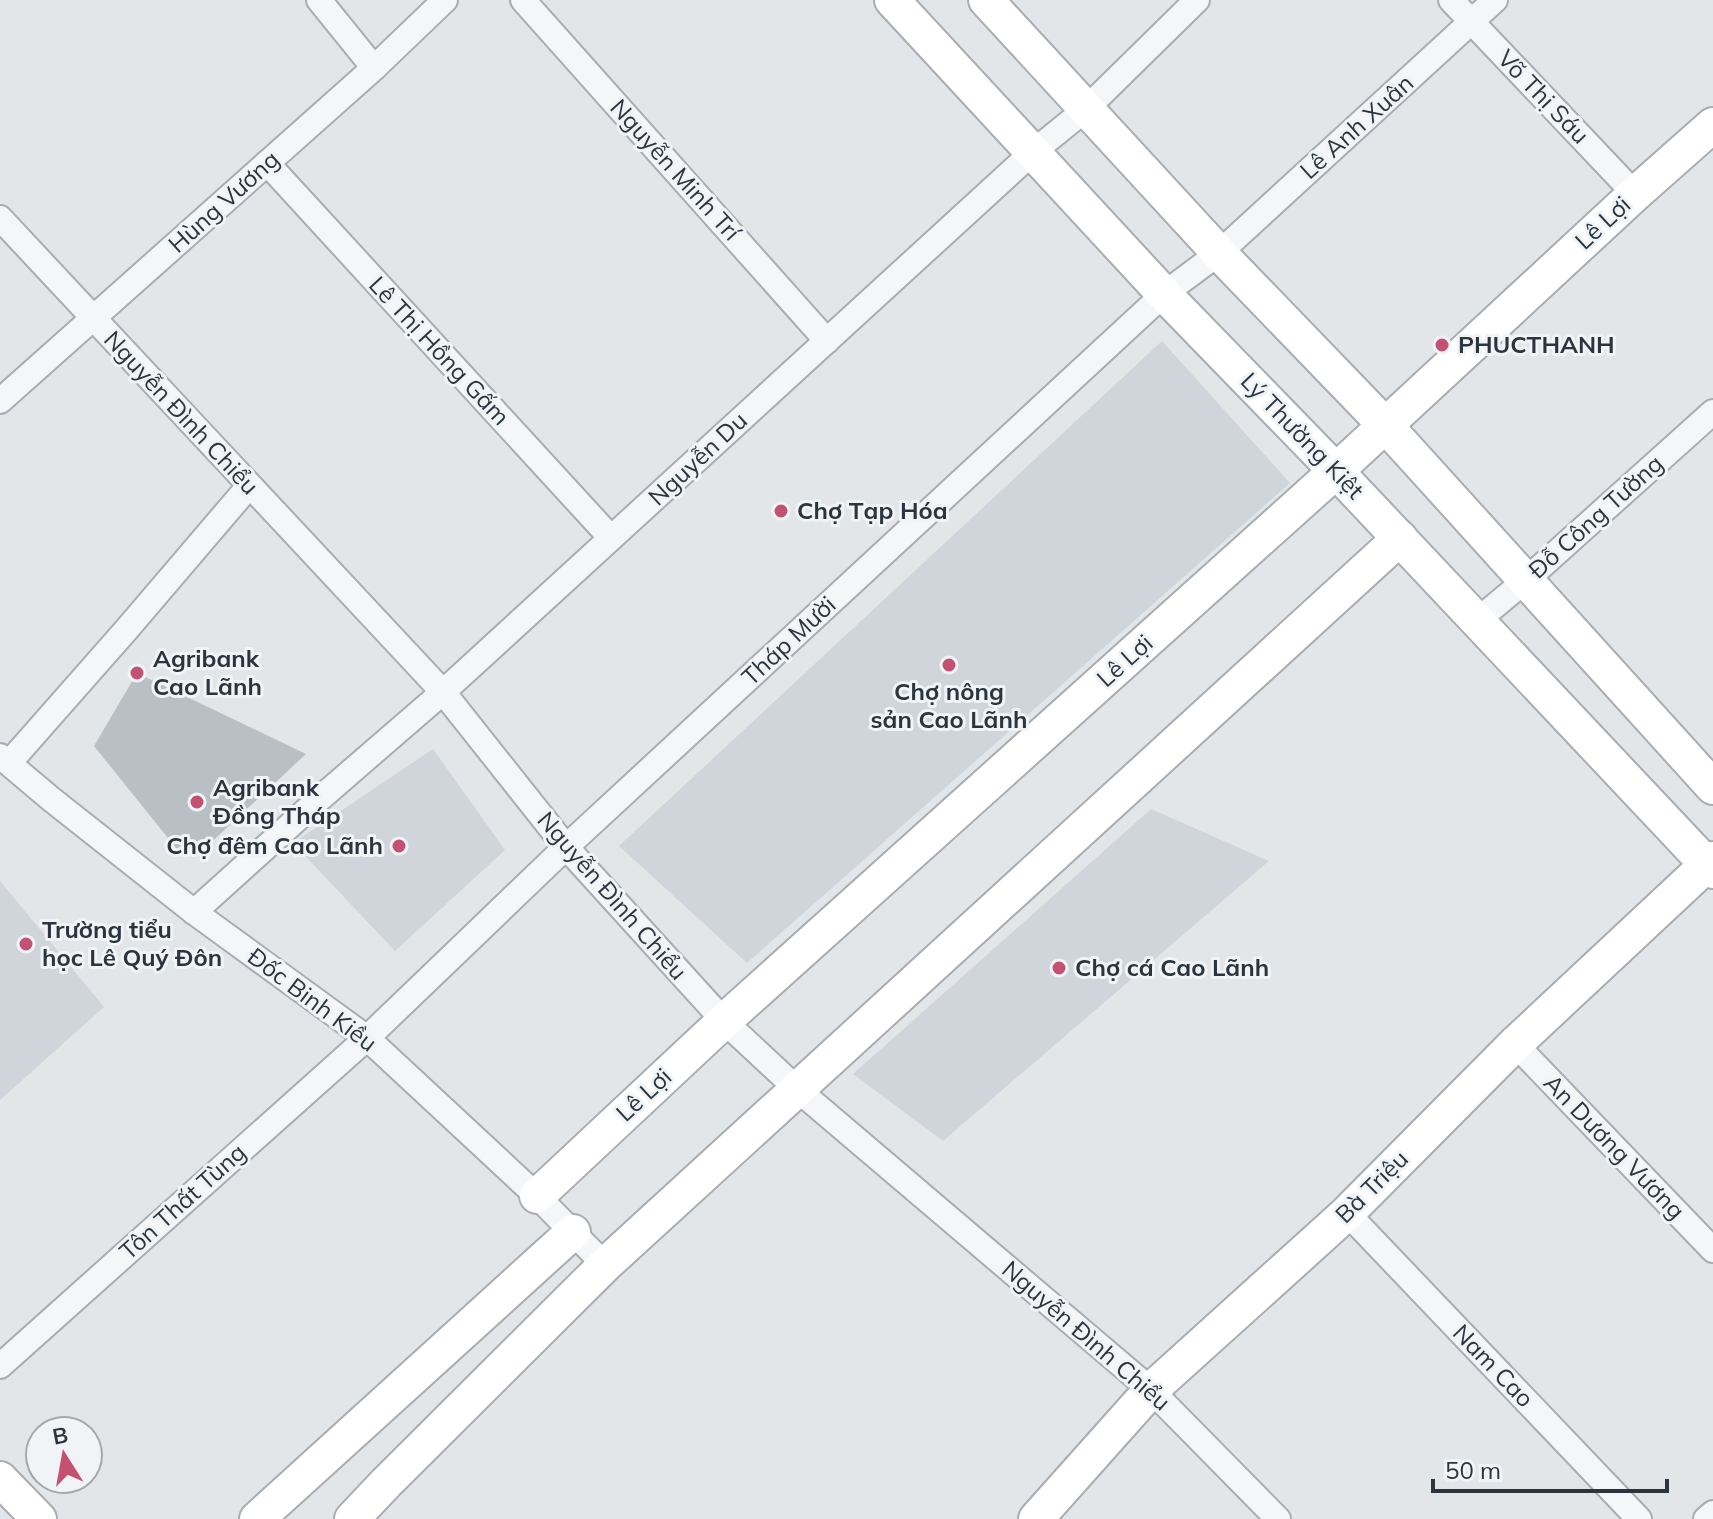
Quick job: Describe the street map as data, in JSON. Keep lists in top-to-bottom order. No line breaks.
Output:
{"streets":{"street":["Võ Thị Sáu","Lê Anh Xuân","Nguyễn Minh Trí","Hùng Vương","Lê Lợi","Lê Thị Hồng Gấm","Nguyễn Đình Chiểu","Lý Thường Kiệt","Nguyễn Du","Đỗ Công Tường","Tháp Mười","Đốc Binh Kiều","An Dương Vương","Bà Triệu","Tôn Thất Tùng","Nam Cao"]},"crossings":[["Võ Thị Sáu","Lê Anh Xuân"],["Võ Thị Sáu","Lê Lợi"],["Lê Anh Xuân","Tháp Mười"],["Nguyễn Minh Trí","Nguyễn Du"],["Hùng Vương","Lê Thị Hồng Gấm"],["Hùng Vương","Nguyễn Đình Chiểu"],["Lê Lợi","Nguyễn Đình Chiểu"],["Lê Lợi","Lý Thường Kiệt"],["Lê Lợi","Đốc Binh Kiều"],["Lê Thị Hồng Gấm","Nguyễn Du"],["Nguyễn Đình Chiểu","Nguyễn Du"],["Nguyễn Đình Chiểu","Tháp Mười"],["Nguyễn Đình Chiểu","Bà Triệu"],["Lý Thường Kiệt","Nguyễn Du"],["Lý Thường Kiệt","Đỗ Công Tường"],["Lý Thường Kiệt","Tháp Mười"],["Lý Thường Kiệt","Bà Triệu"],["Nguyễn Du","Đốc Binh Kiều"],["Tháp Mười","Đốc Binh Kiều"],["Tháp Mười","Tôn Thất Tùng"],["Đốc Binh Kiều","Tôn Thất Tùng"],["An Dương Vương","Bà Triệu"],["Bà Triệu","Nam Cao"]],"places":["PHUCTHANH","Chợ Tạp Hóa","Chợ nông sản Cao Lãnh","Agribank Cao Lãnh","Agribank Đồng Tháp","Chợ đêm Cao Lãnh","Trường tiểu học Lê Quý Đôn","Chợ cá Cao Lãnh"],"scale_bar":"50 m","north":"top"}
